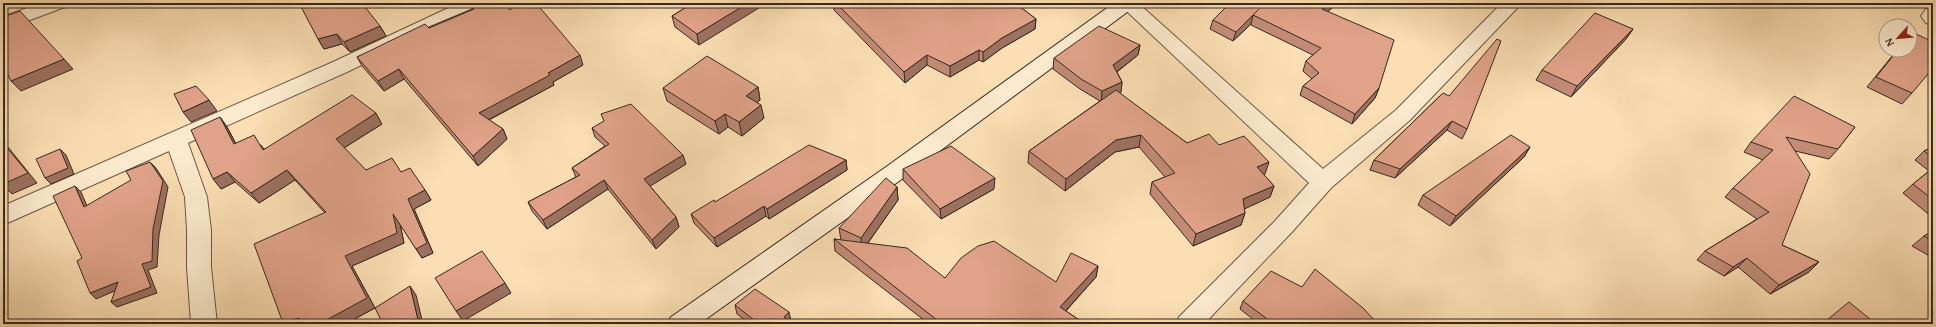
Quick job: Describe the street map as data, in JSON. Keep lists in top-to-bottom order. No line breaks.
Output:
{"north":"bottom left"}
